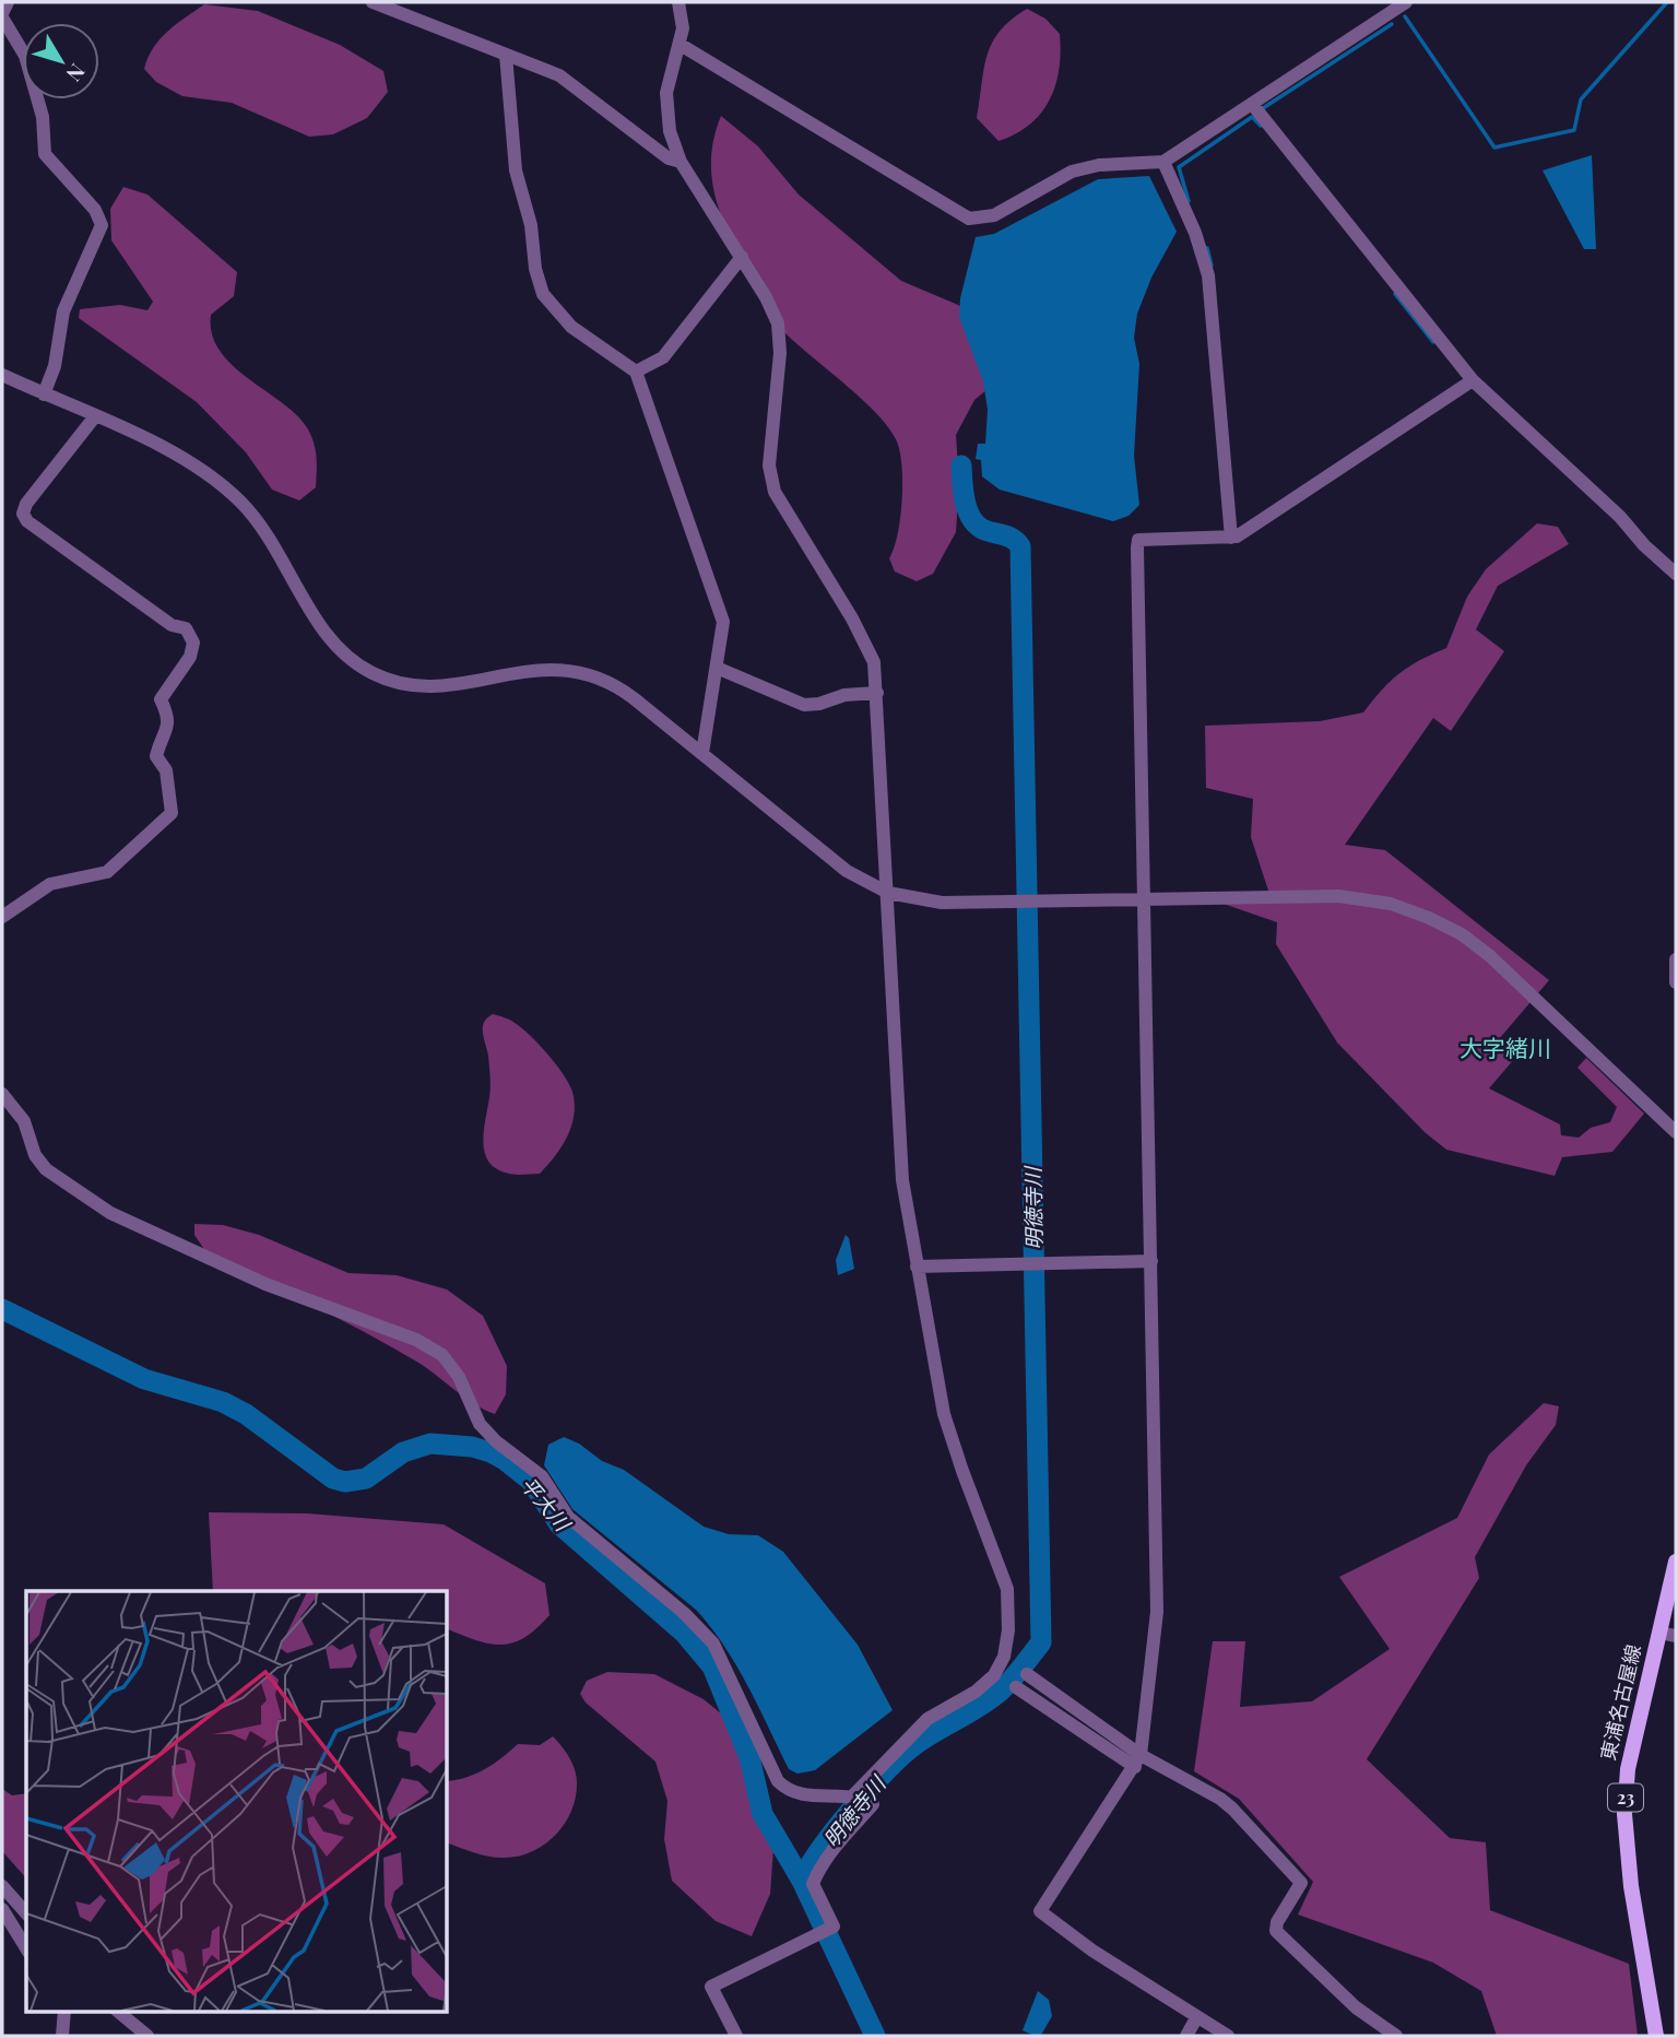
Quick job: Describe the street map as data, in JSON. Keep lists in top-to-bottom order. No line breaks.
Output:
{"streets":{"main road":["東浦名古屋線","23"]},"districts":["大字緒川"],"water":["明徳寺川","平大川"],"north":"bottom right"}
